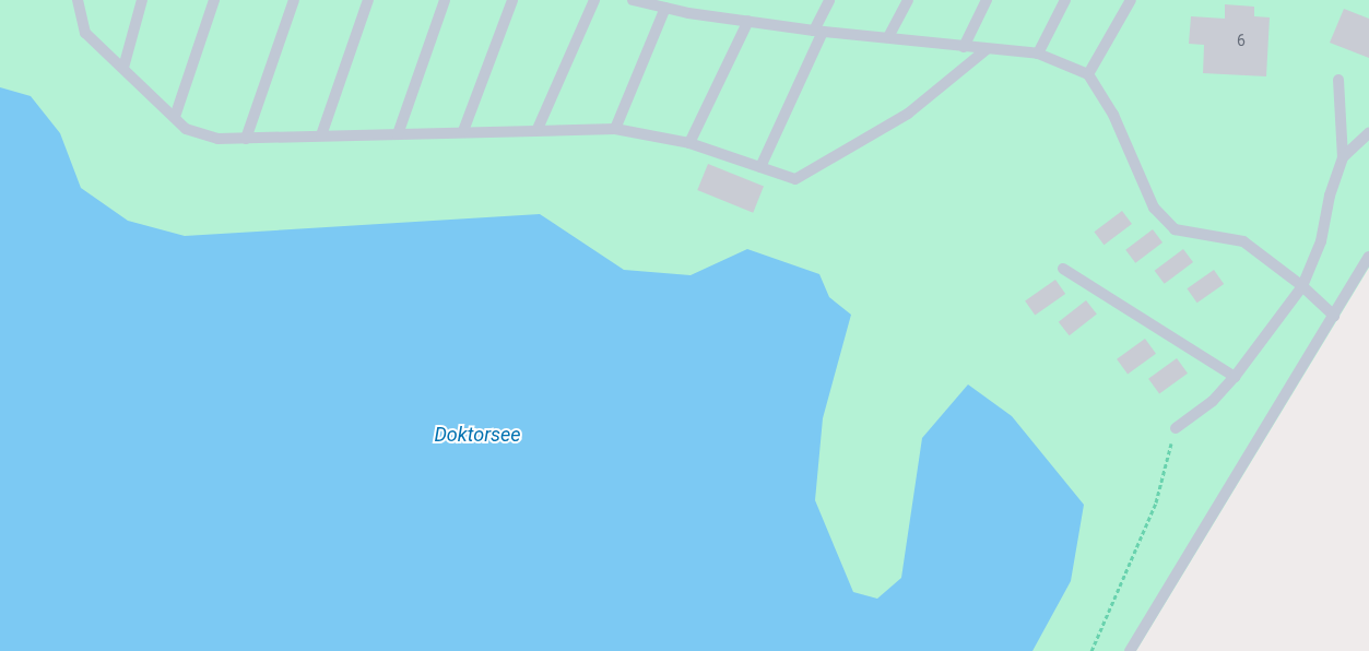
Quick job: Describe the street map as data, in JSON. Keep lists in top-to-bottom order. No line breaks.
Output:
{"water":["Doktorsee"],"house_numbers":["6"]}
